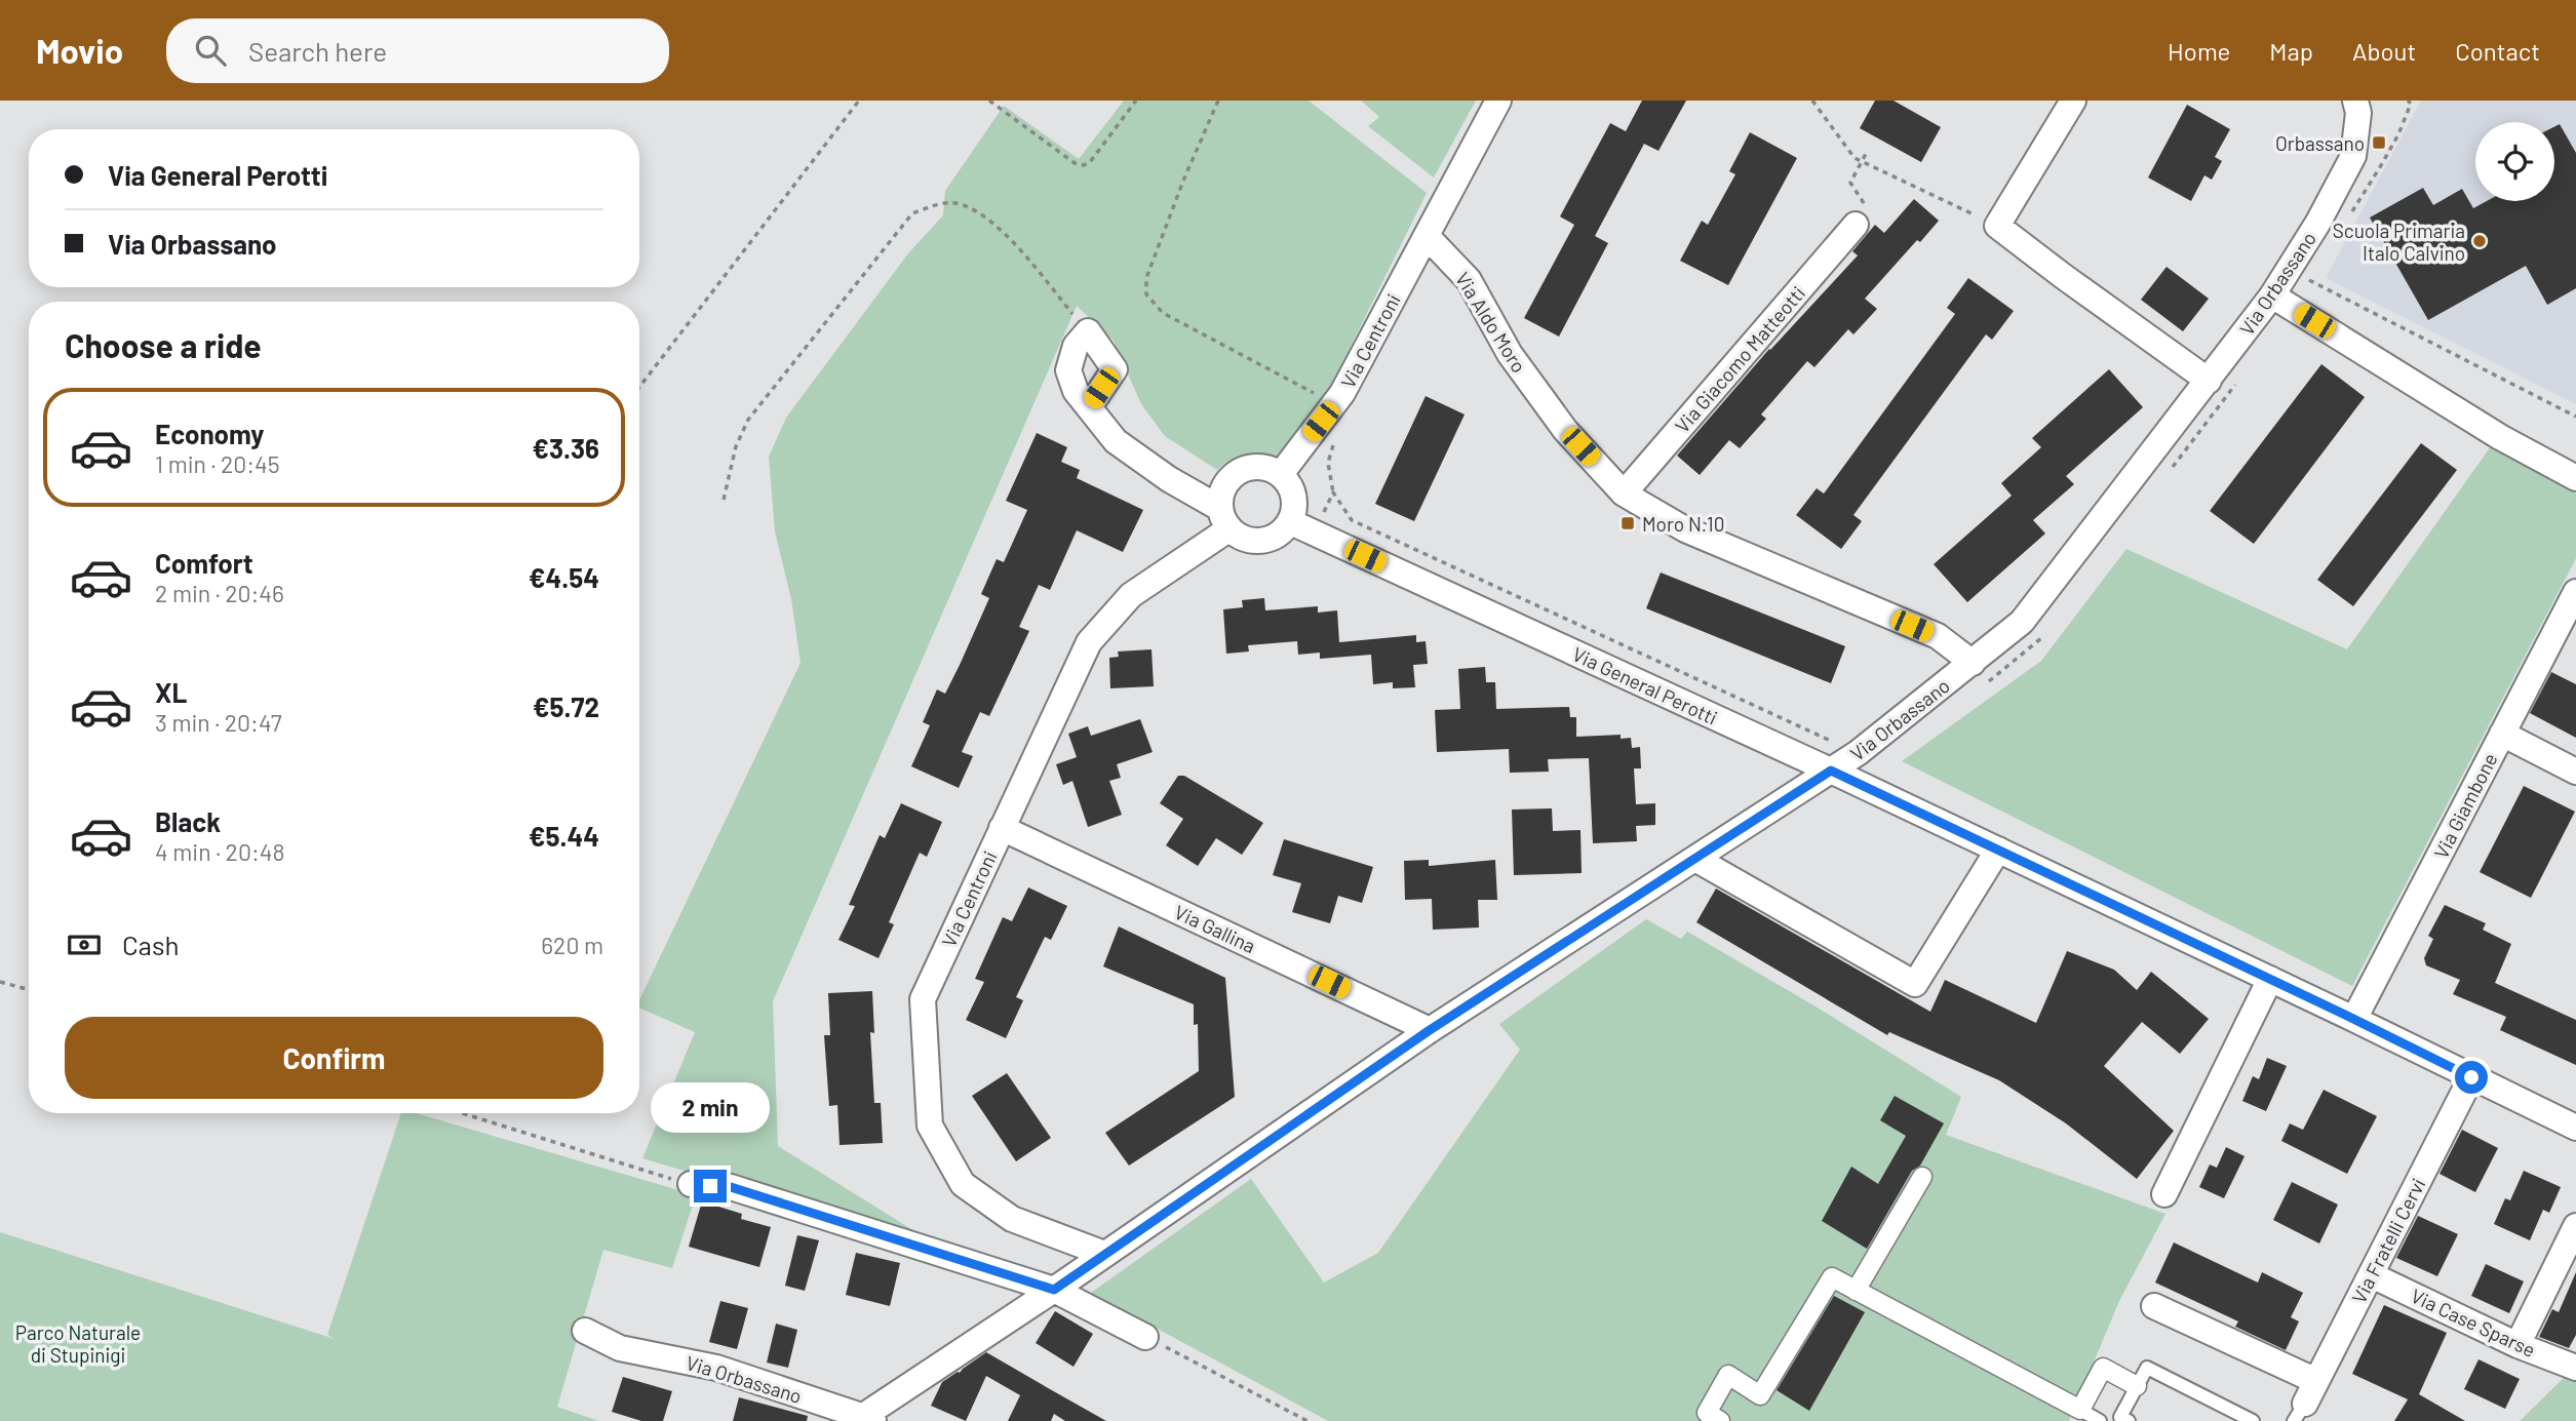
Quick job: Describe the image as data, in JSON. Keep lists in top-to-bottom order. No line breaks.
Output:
{"streets":{"street":["Via Orbassano","Via Aldo Moro","Via Centroni","Via Giacomo Matteotti","Via General Perotti","Via Giambone","Via Gallina","Via Fratelli Cervi","Via Case Sparse"]},"crossings":[["Via Orbassano","Via Aldo Moro"],["Via Orbassano","Via Centroni"],["Via Orbassano","Via General Perotti"],["Via Orbassano","Via Gallina"],["Via Aldo Moro","Via Centroni"],["Via Aldo Moro","Via Giacomo Matteotti"],["Via Centroni","Via General Perotti"],["Via Centroni","Via Gallina"],["Via General Perotti","Via Giambone"],["Via General Perotti","Via Fratelli Cervi"],["Via Fratelli Cervi","Via Case Sparse"]],"parks":["Parco Naturale di Stupinigi"],"places":{"transit":["Orbassano","Moro N.10"],"other":["Scuola Primaria Italo Calvino"]},"page":{"header":"Movio","search":"Search here","nav":["Home","Map","About","Contact"],"banner":["Via General Perotti","Via Orbassano"],"heading":"Choose a ride","list":[{"name":"Economy","note":"1 min · 20:45","value":"€3.36"},{"name":"Comfort","note":"2 min · 20:46","value":"€4.54"},{"name":"XL","note":"3 min · 20:47","value":"€5.72"},{"name":"Black","note":"4 min · 20:48","value":"€5.44"}],"pay":["Cash","620 m"],"buttons":"Confirm","bubble":"2 min"}}
